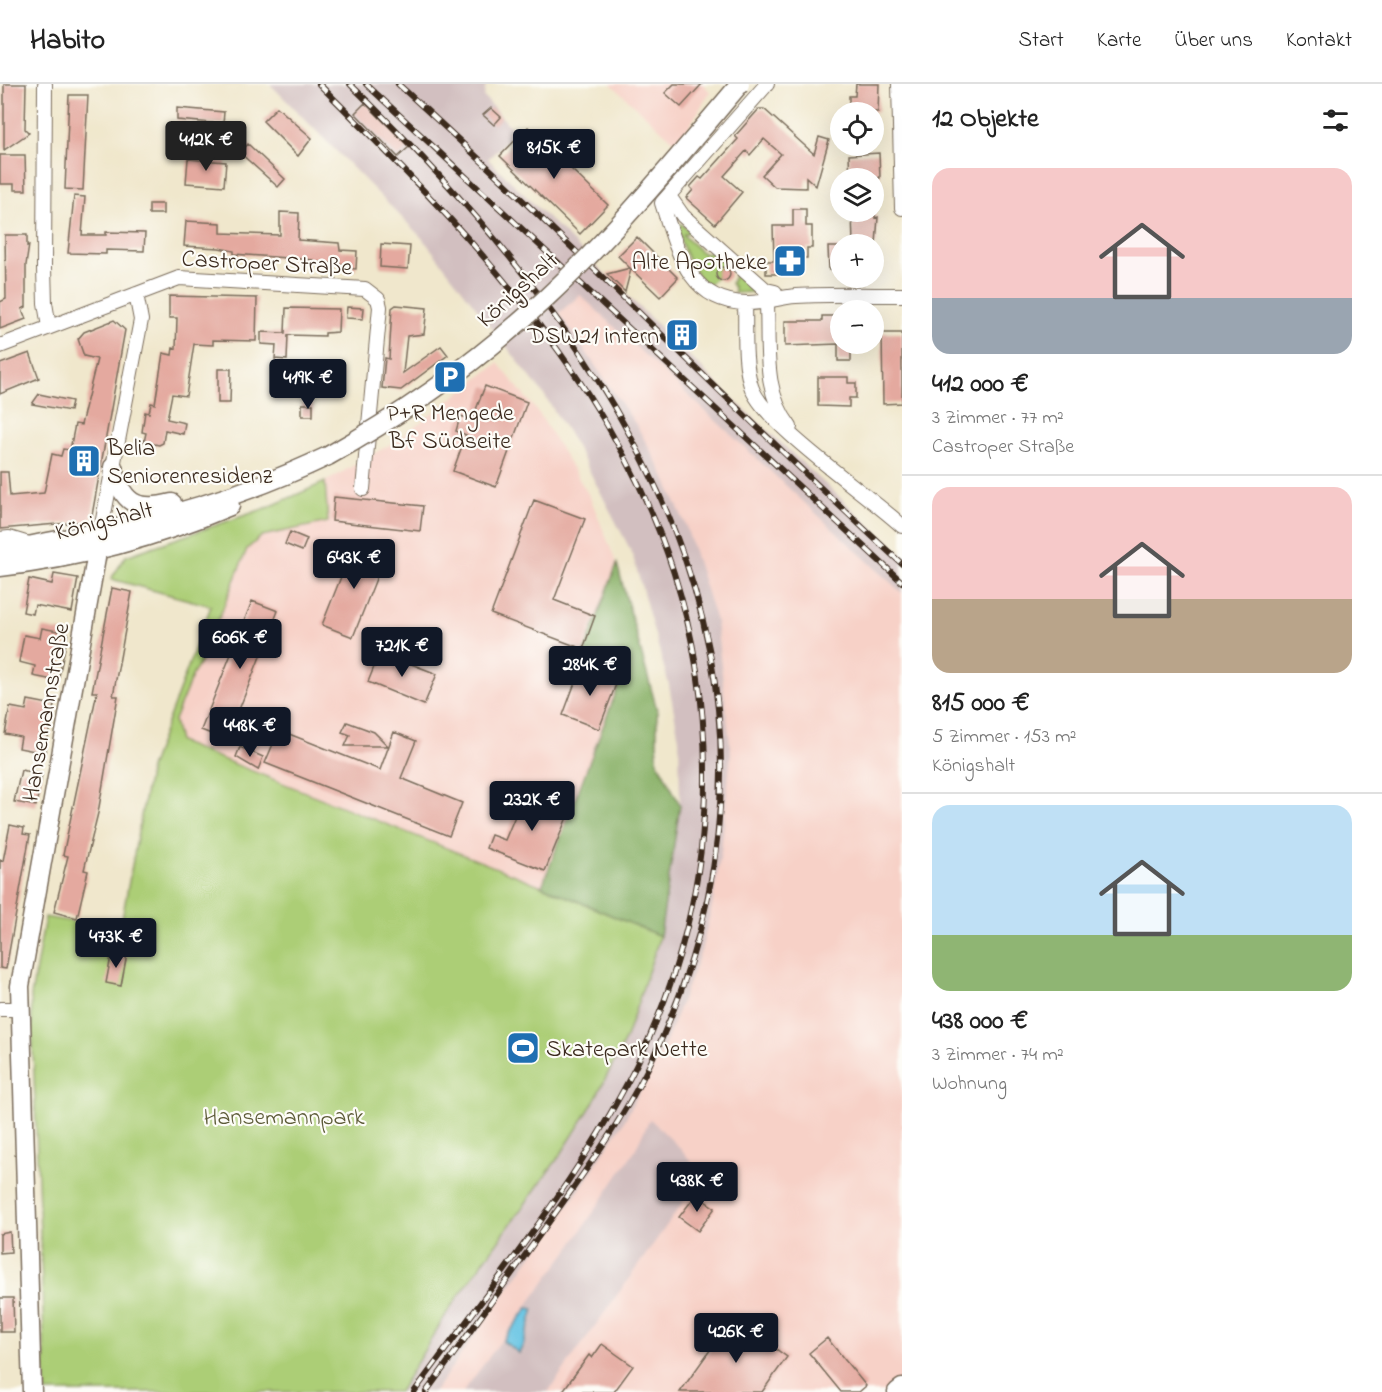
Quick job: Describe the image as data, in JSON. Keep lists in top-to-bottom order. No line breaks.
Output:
{"streets":{"main road":["Königshalt","Hansemannstraße"],"street":["Castroper Straße"]},"crossings":[["Castroper Straße","Hansemannstraße"],["Königshalt","Hansemannstraße"]],"parks":["Hansemannpark"],"places":{"pharmacy":["Alte Apotheke"],"building":["DSW21 intern","Belia Seniorenresidenz"],"parking":["P+R Mengede Bf Südseite"],"sports":["Skatepark Nette"]},"page":{"header":"Habito","nav":["Start","Karte","Über uns","Kontakt"],"heading":"12 Objekte","map_buttons":["+","−"],"price":["412K €","815K €","419K €","643K €","606K €","721K €","284K €","448K €","232K €","473K €","438K €","426K €"],"list":[{"name":"412 000 €","note":"3 Zimmer · 77 m² · Castroper Straße"},{"name":"815 000 €","note":"5 Zimmer · 153 m² · Königshalt"},{"name":"438 000 €","note":"3 Zimmer · 74 m² · Wohnung"}]}}
